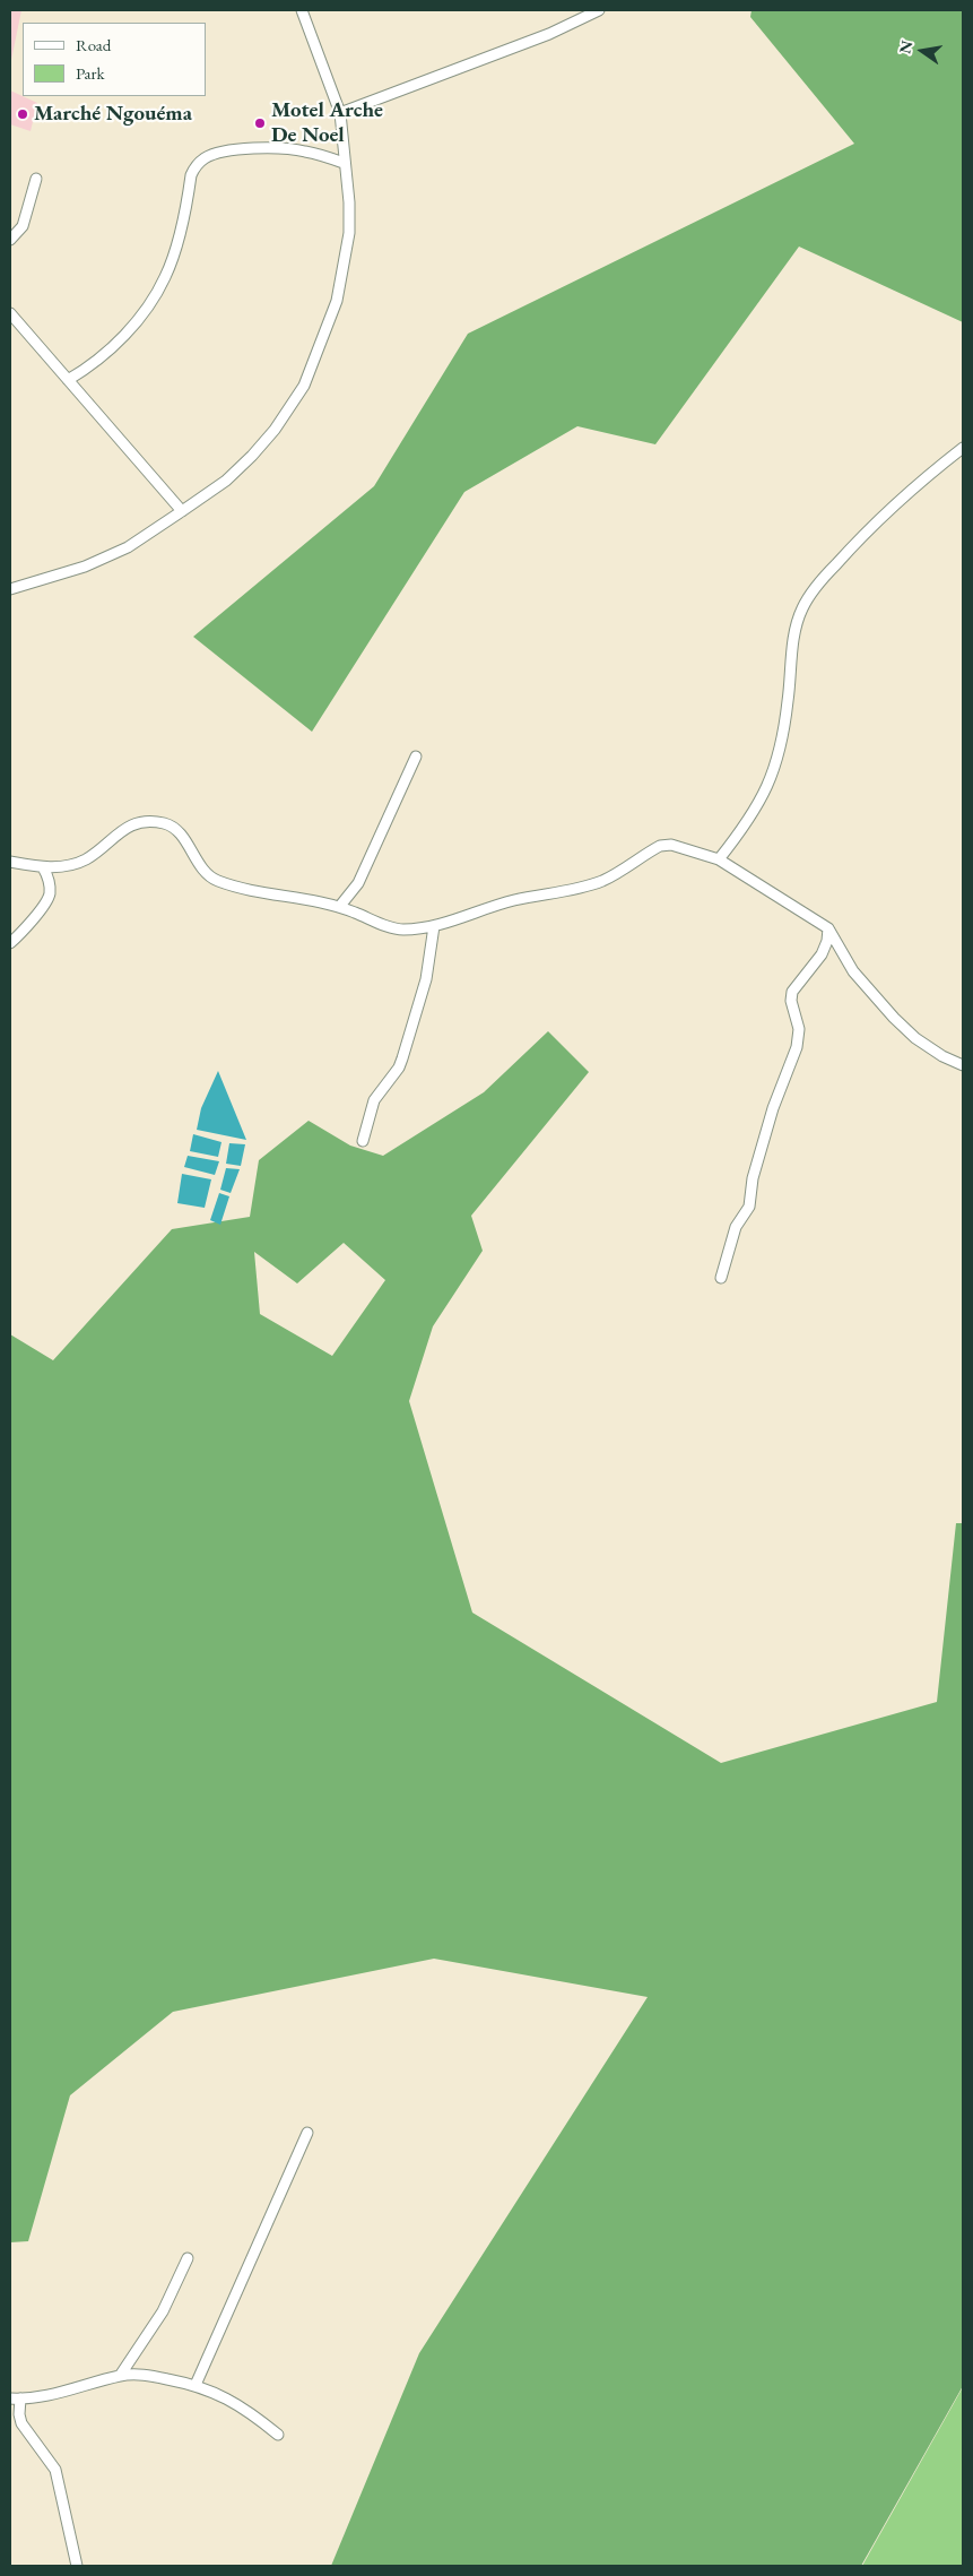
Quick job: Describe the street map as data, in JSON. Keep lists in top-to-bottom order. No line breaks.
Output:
{"places":["Marché Ngouéma","Motel Arche De Noel"],"legend":["Road","Park"],"north":"left"}
